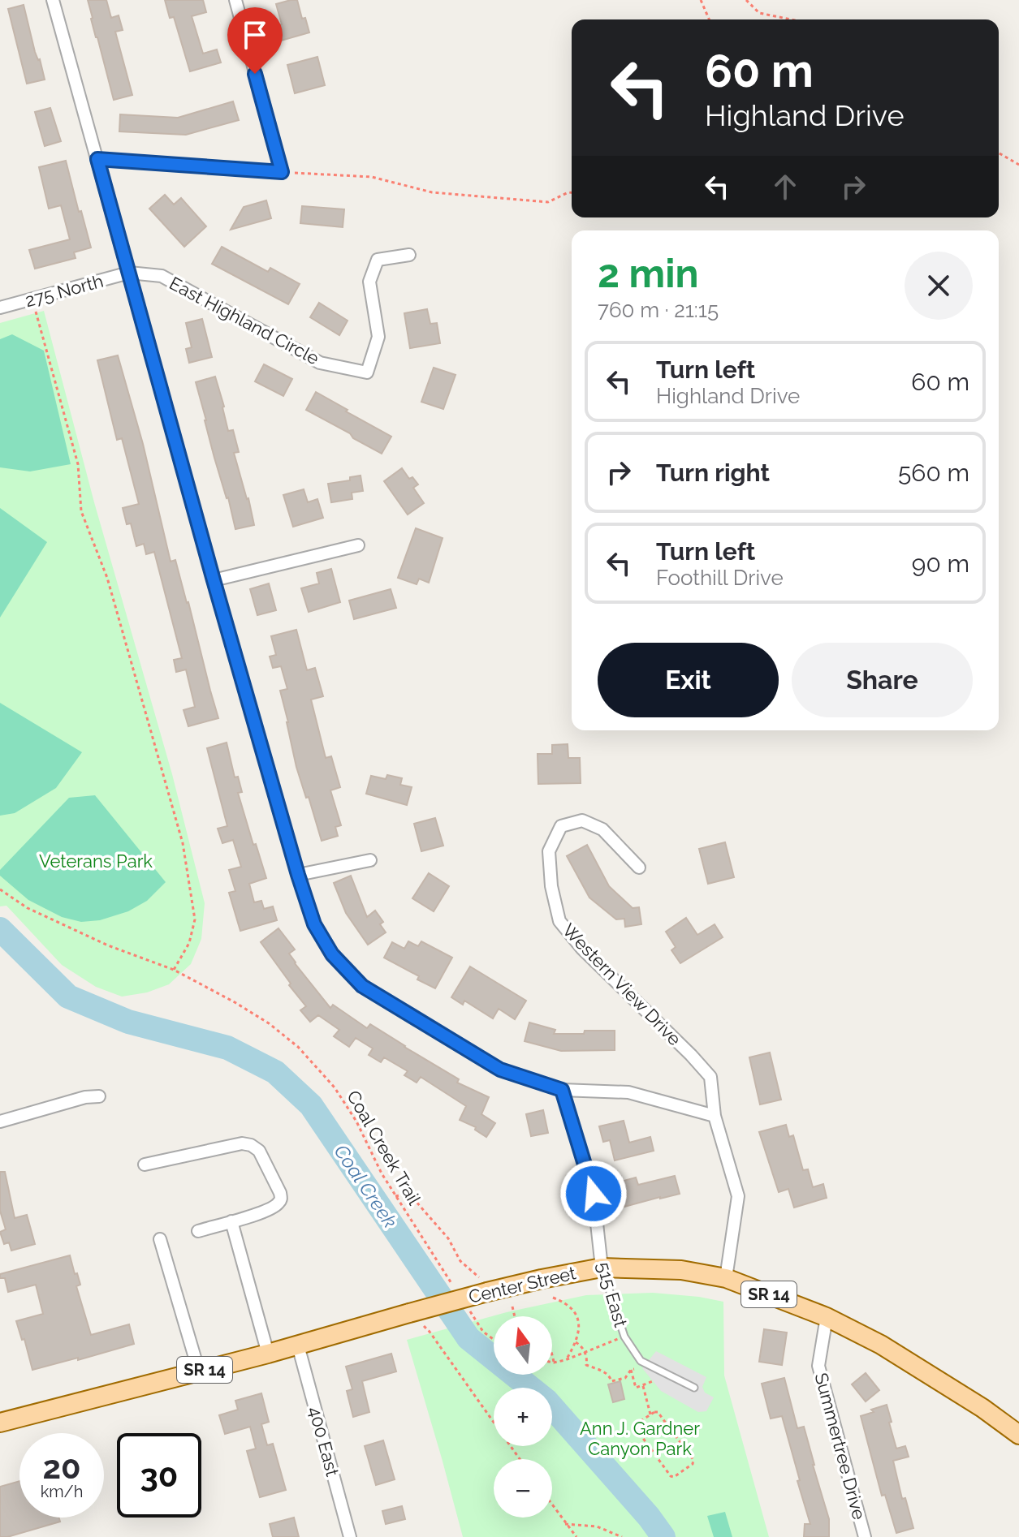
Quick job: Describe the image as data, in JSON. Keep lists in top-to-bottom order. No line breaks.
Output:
{"streets":{"main road":["Center Street","SR 14"],"street":["275 North","East Highland Circle","Western View Drive","515 East","400 East","Summertree Drive"],"path":["Coal Creek Trail"]},"crossings":[["275 North","East Highland Circle"],["Western View Drive","Center Street"],["Center Street","515 East"],["Center Street","400 East"],["Center Street","Summertree Drive"]],"water":["Coal Creek"],"parks":["Veterans Park","Ann J. Gardner Canyon Park"],"north":"top","page":{"turn":["60 m","Highland Drive"],"heading":["2 min","760 m · 21:15"],"list":[{"name":"Turn left","note":"Highland Drive","value":"60 m"},{"name":"Turn right","value":"560 m"},{"name":"Turn left","note":"Foothill Drive","value":"90 m"}],"buttons":["Exit","Share"],"map_buttons":["+","−"],"speed":"20 km/h","limit":"30"}}
